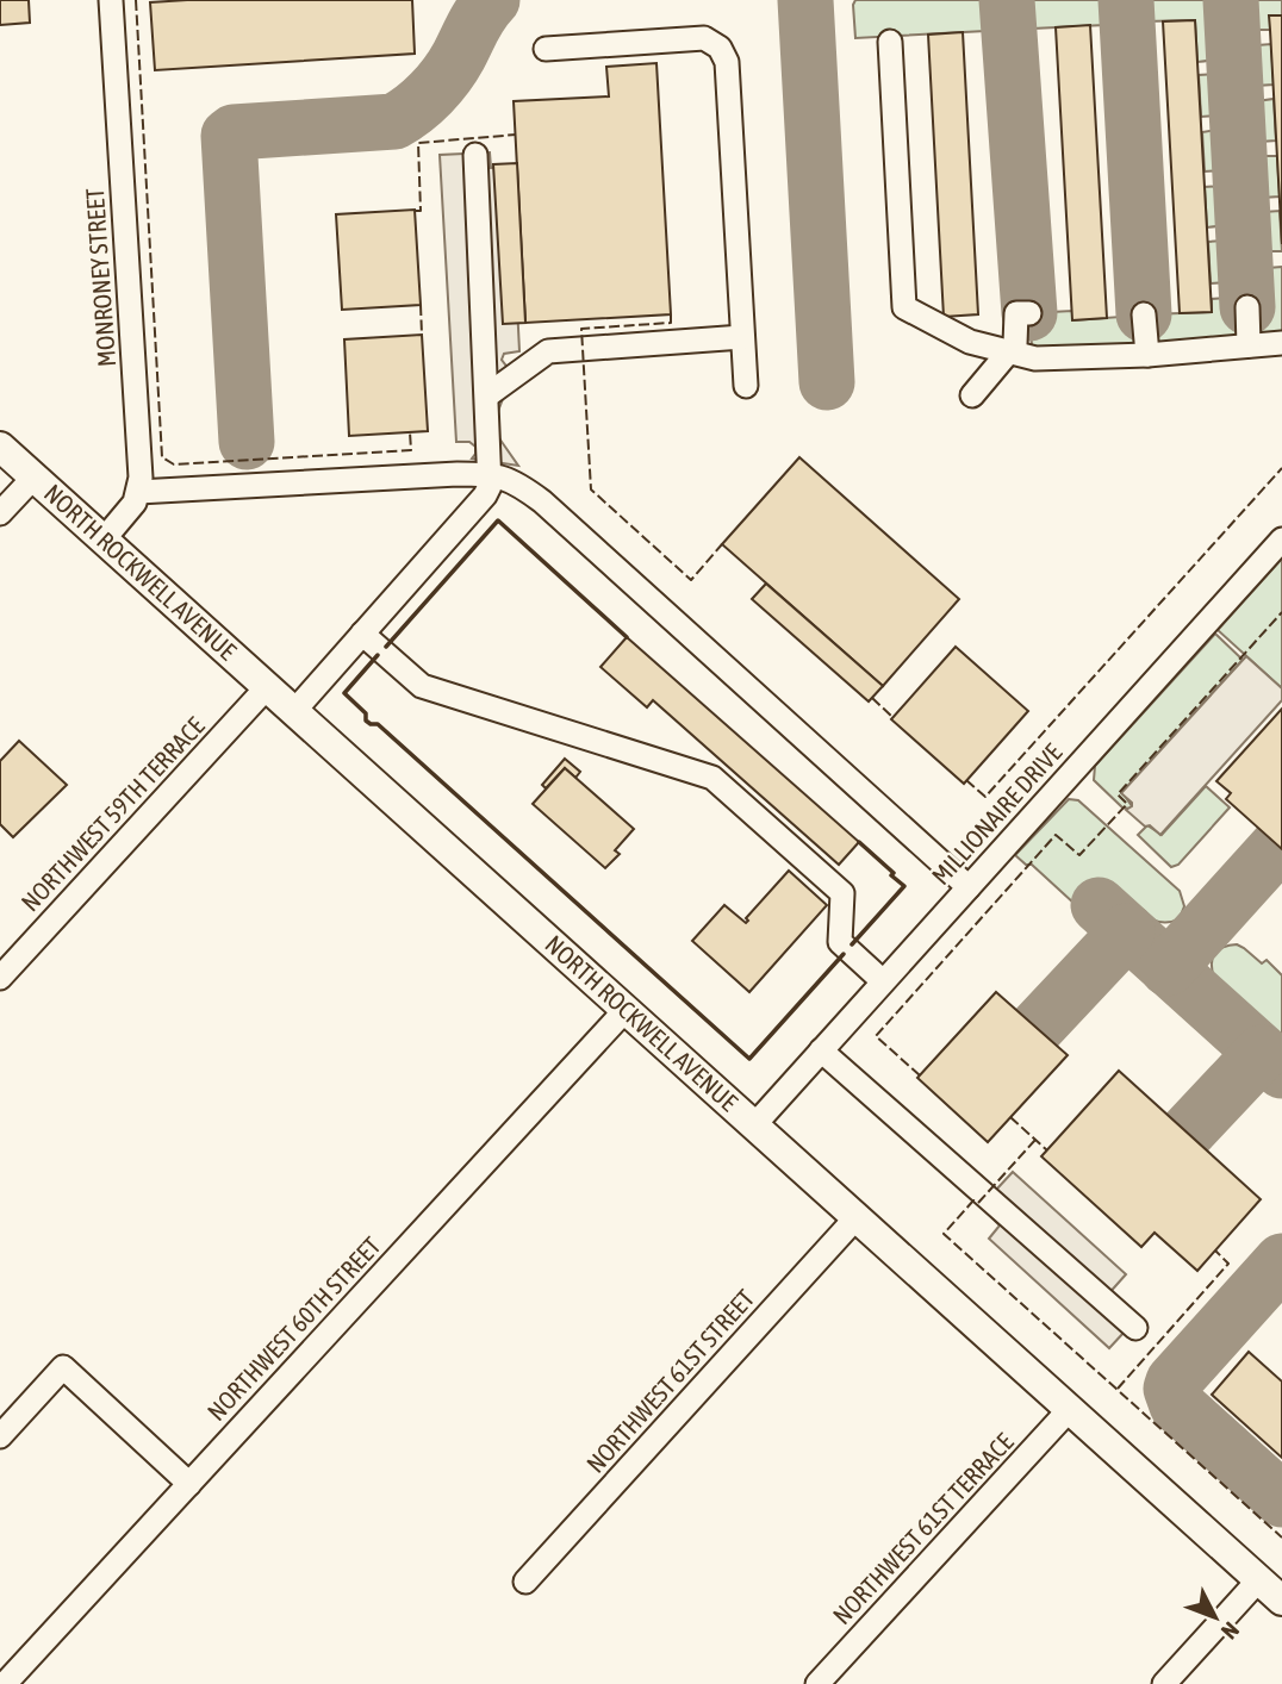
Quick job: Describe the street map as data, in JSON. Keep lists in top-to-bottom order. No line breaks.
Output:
{"streets":{"main road":["NORTH ROCKWELL AVENUE"],"street":["MONRONEY STREET","NORTHWEST 59TH TERRACE","MILLIONAIRE DRIVE","NORTHWEST 60TH STREET","NORTHWEST 61ST STREET","NORTHWEST 61ST TERRACE"]},"crossings":[["NORTH ROCKWELL AVENUE","NORTHWEST 59TH TERRACE"],["NORTH ROCKWELL AVENUE","MILLIONAIRE DRIVE"],["NORTH ROCKWELL AVENUE","NORTHWEST 60TH STREET"],["NORTH ROCKWELL AVENUE","NORTHWEST 61ST STREET"],["NORTH ROCKWELL AVENUE","NORTHWEST 61ST TERRACE"]],"north":"bottom right"}
